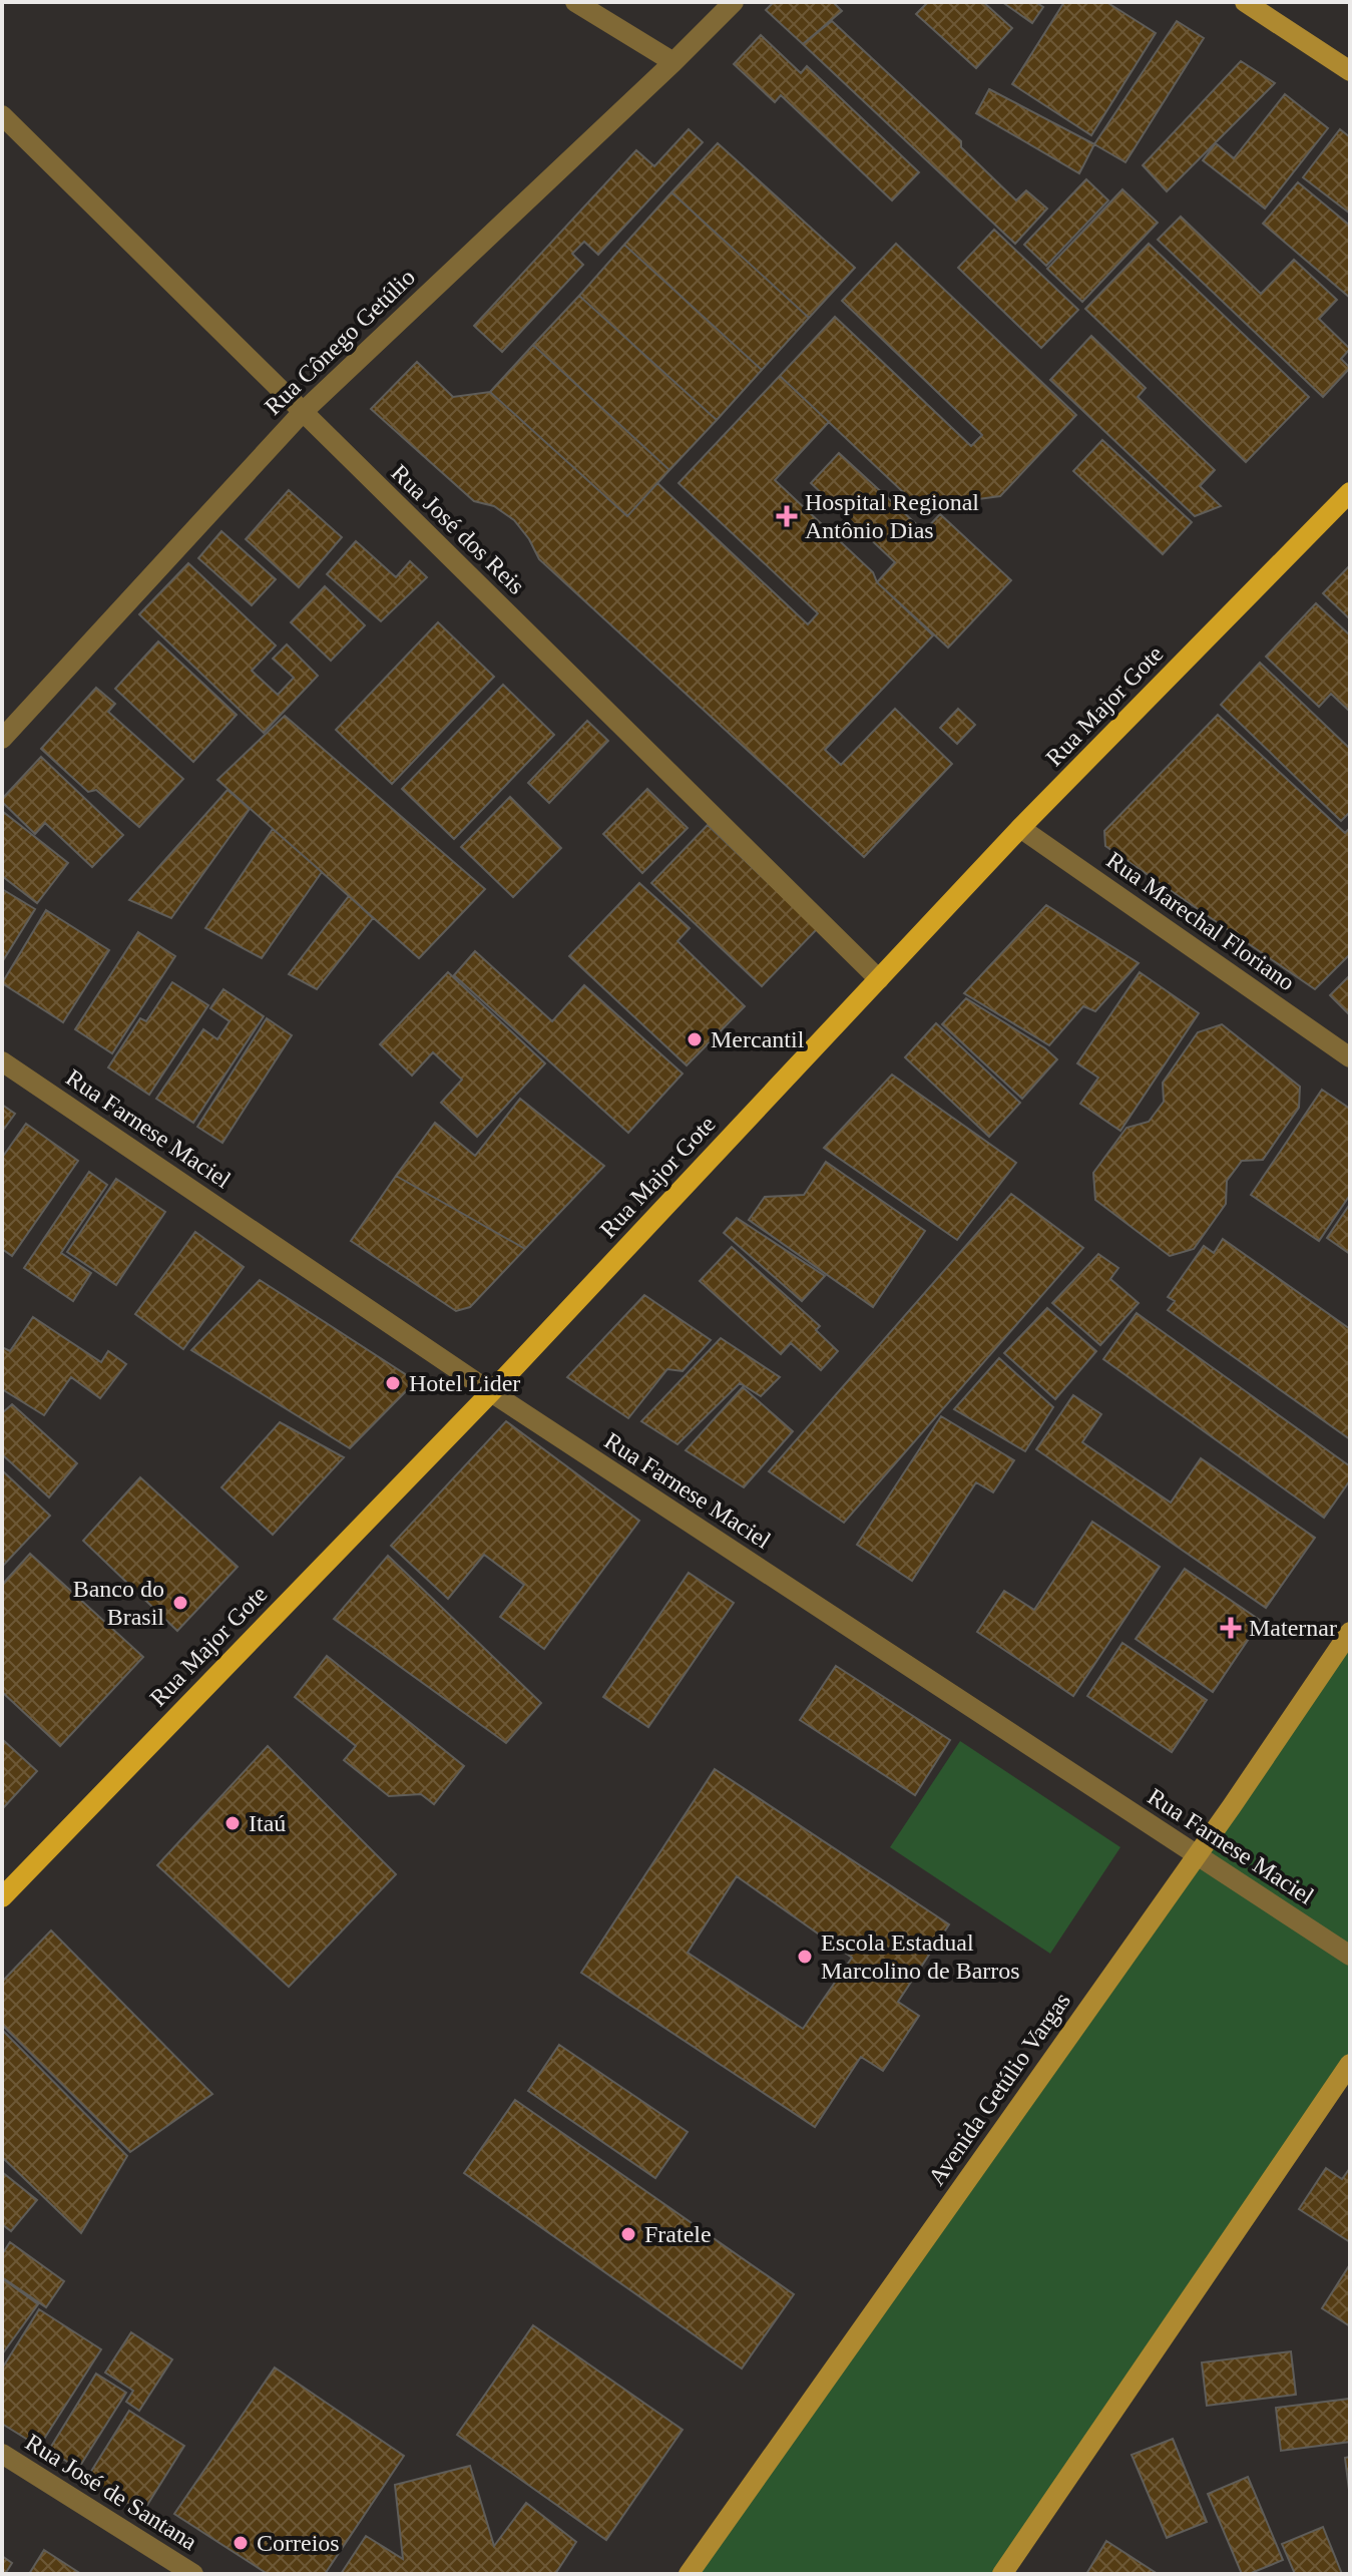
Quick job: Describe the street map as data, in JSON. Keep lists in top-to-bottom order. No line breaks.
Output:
{"streets":{"main road":["Rua Major Gote"],"street":["Rua Cônego Getúlio","Rua José dos Reis","Rua Marechal Floriano","Rua Farnese Maciel","Avenida Getúlio Vargas","Rua José de Santana"]},"crossings":[["Rua Cônego Getúlio","Rua José dos Reis"],["Rua José dos Reis","Rua Major Gote"],["Rua Major Gote","Rua Marechal Floriano"],["Rua Major Gote","Rua Farnese Maciel"],["Rua Farnese Maciel","Avenida Getúlio Vargas"]],"places":{"health":["Hospital Regional Antônio Dias","Maternar"],"other":["Mercantil","Hotel Lider","Banco do Brasil","Itaú","Escola Estadual Marcolino de Barros","Fratele","Correios"]}}
